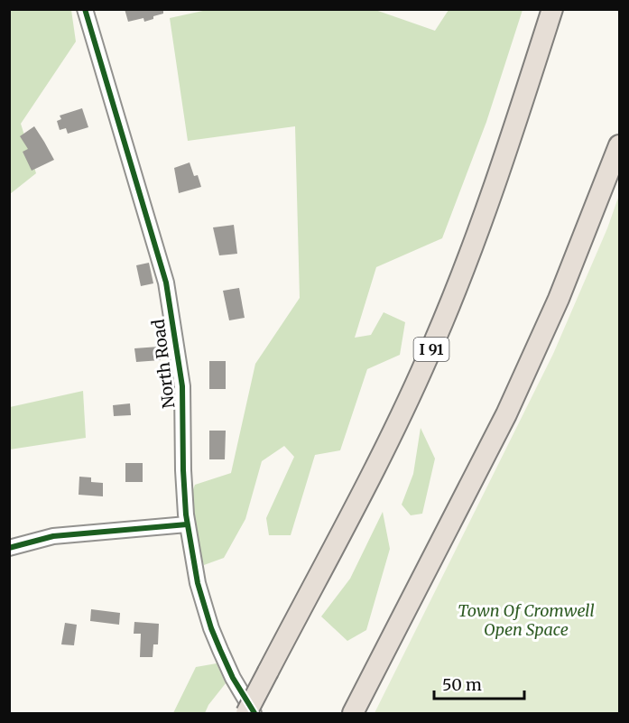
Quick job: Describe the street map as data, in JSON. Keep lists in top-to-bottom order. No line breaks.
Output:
{"streets":{"highway":["I 91"],"street":["North Road"]},"parks":["Town Of Cromwell Open Space"],"scale_bar":"50 m"}
